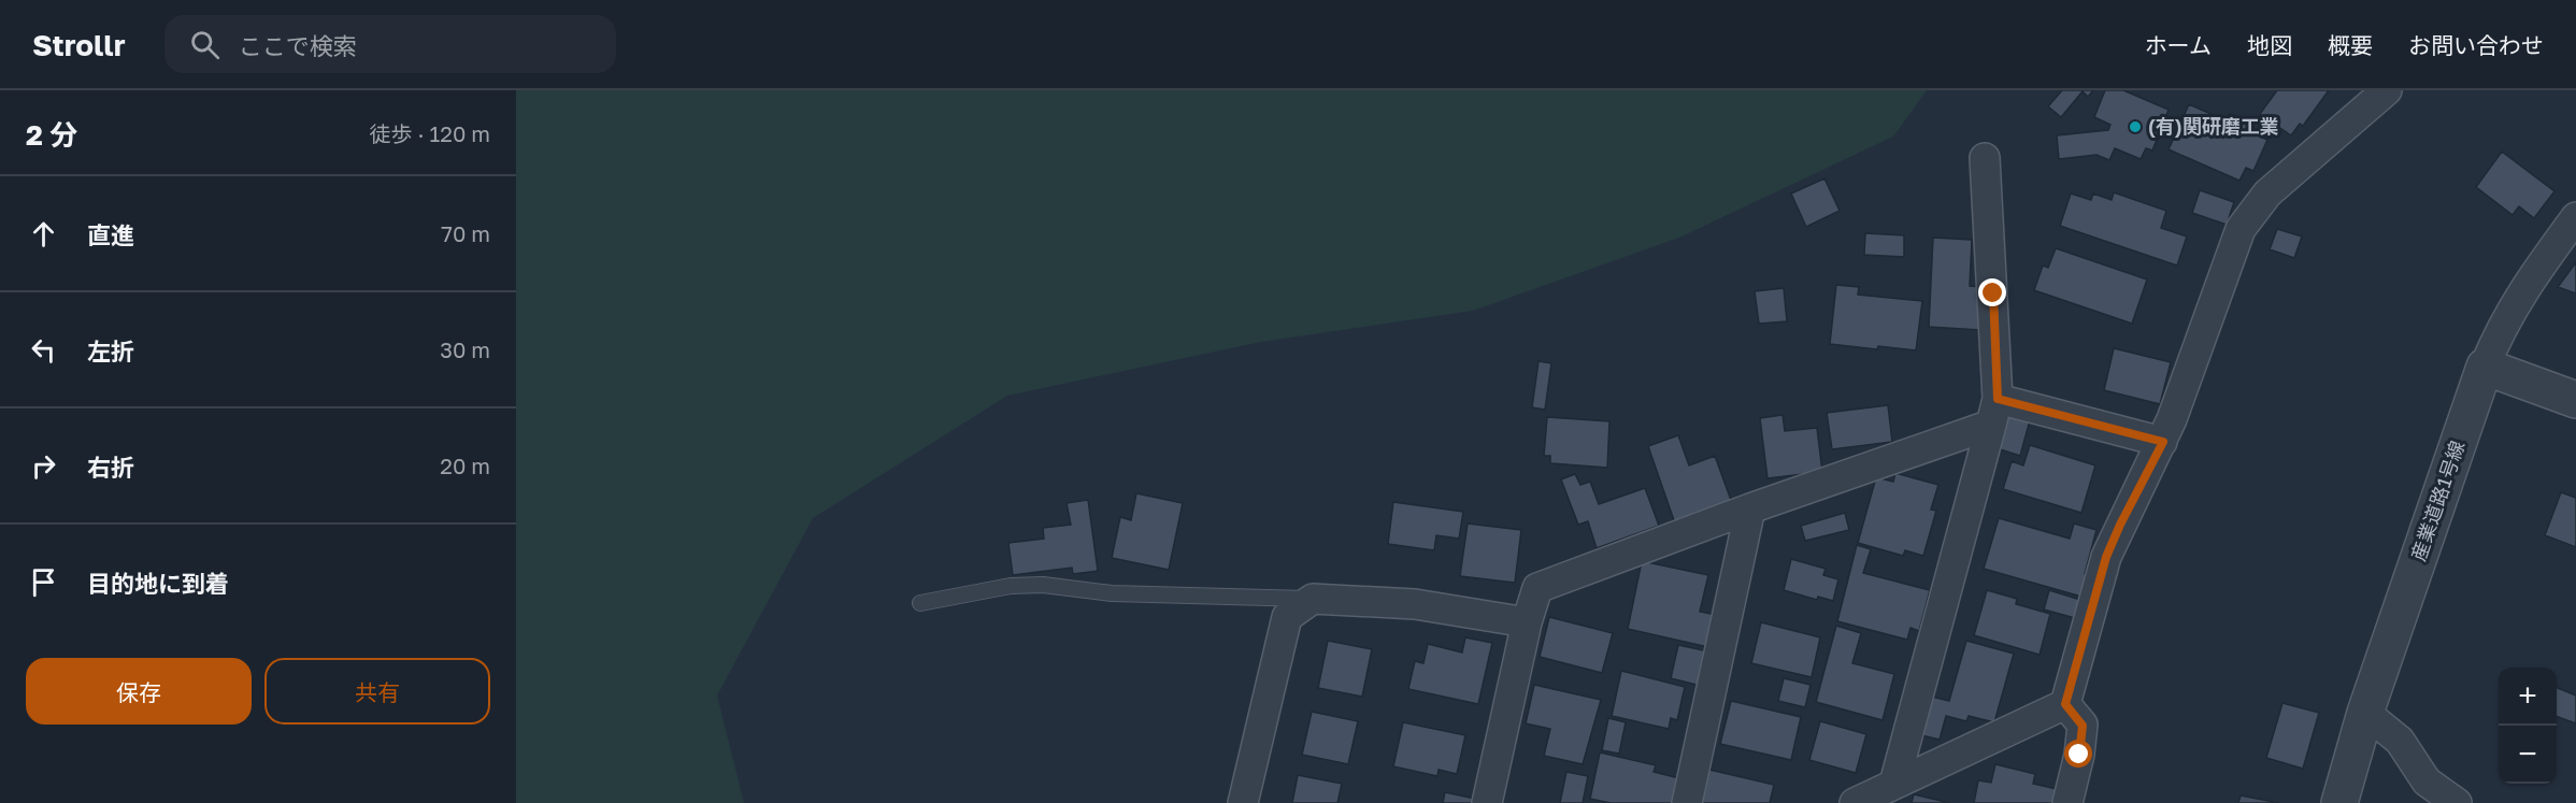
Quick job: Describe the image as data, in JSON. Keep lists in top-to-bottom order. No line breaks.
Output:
{"streets":{"street":["産業道路1号線"]},"places":["(有)関研磨工業"],"page":{"header":"Strollr","search":"ここで検索","nav":["ホーム","地図","概要","お問い合わせ"],"heading":["2 分","徒歩 · 120 m"],"list":[["直進","70 m"],["左折","30 m"],["右折","20 m"],"目的地に到着"],"buttons":["保存","共有"],"map_buttons":["+","−"]}}
